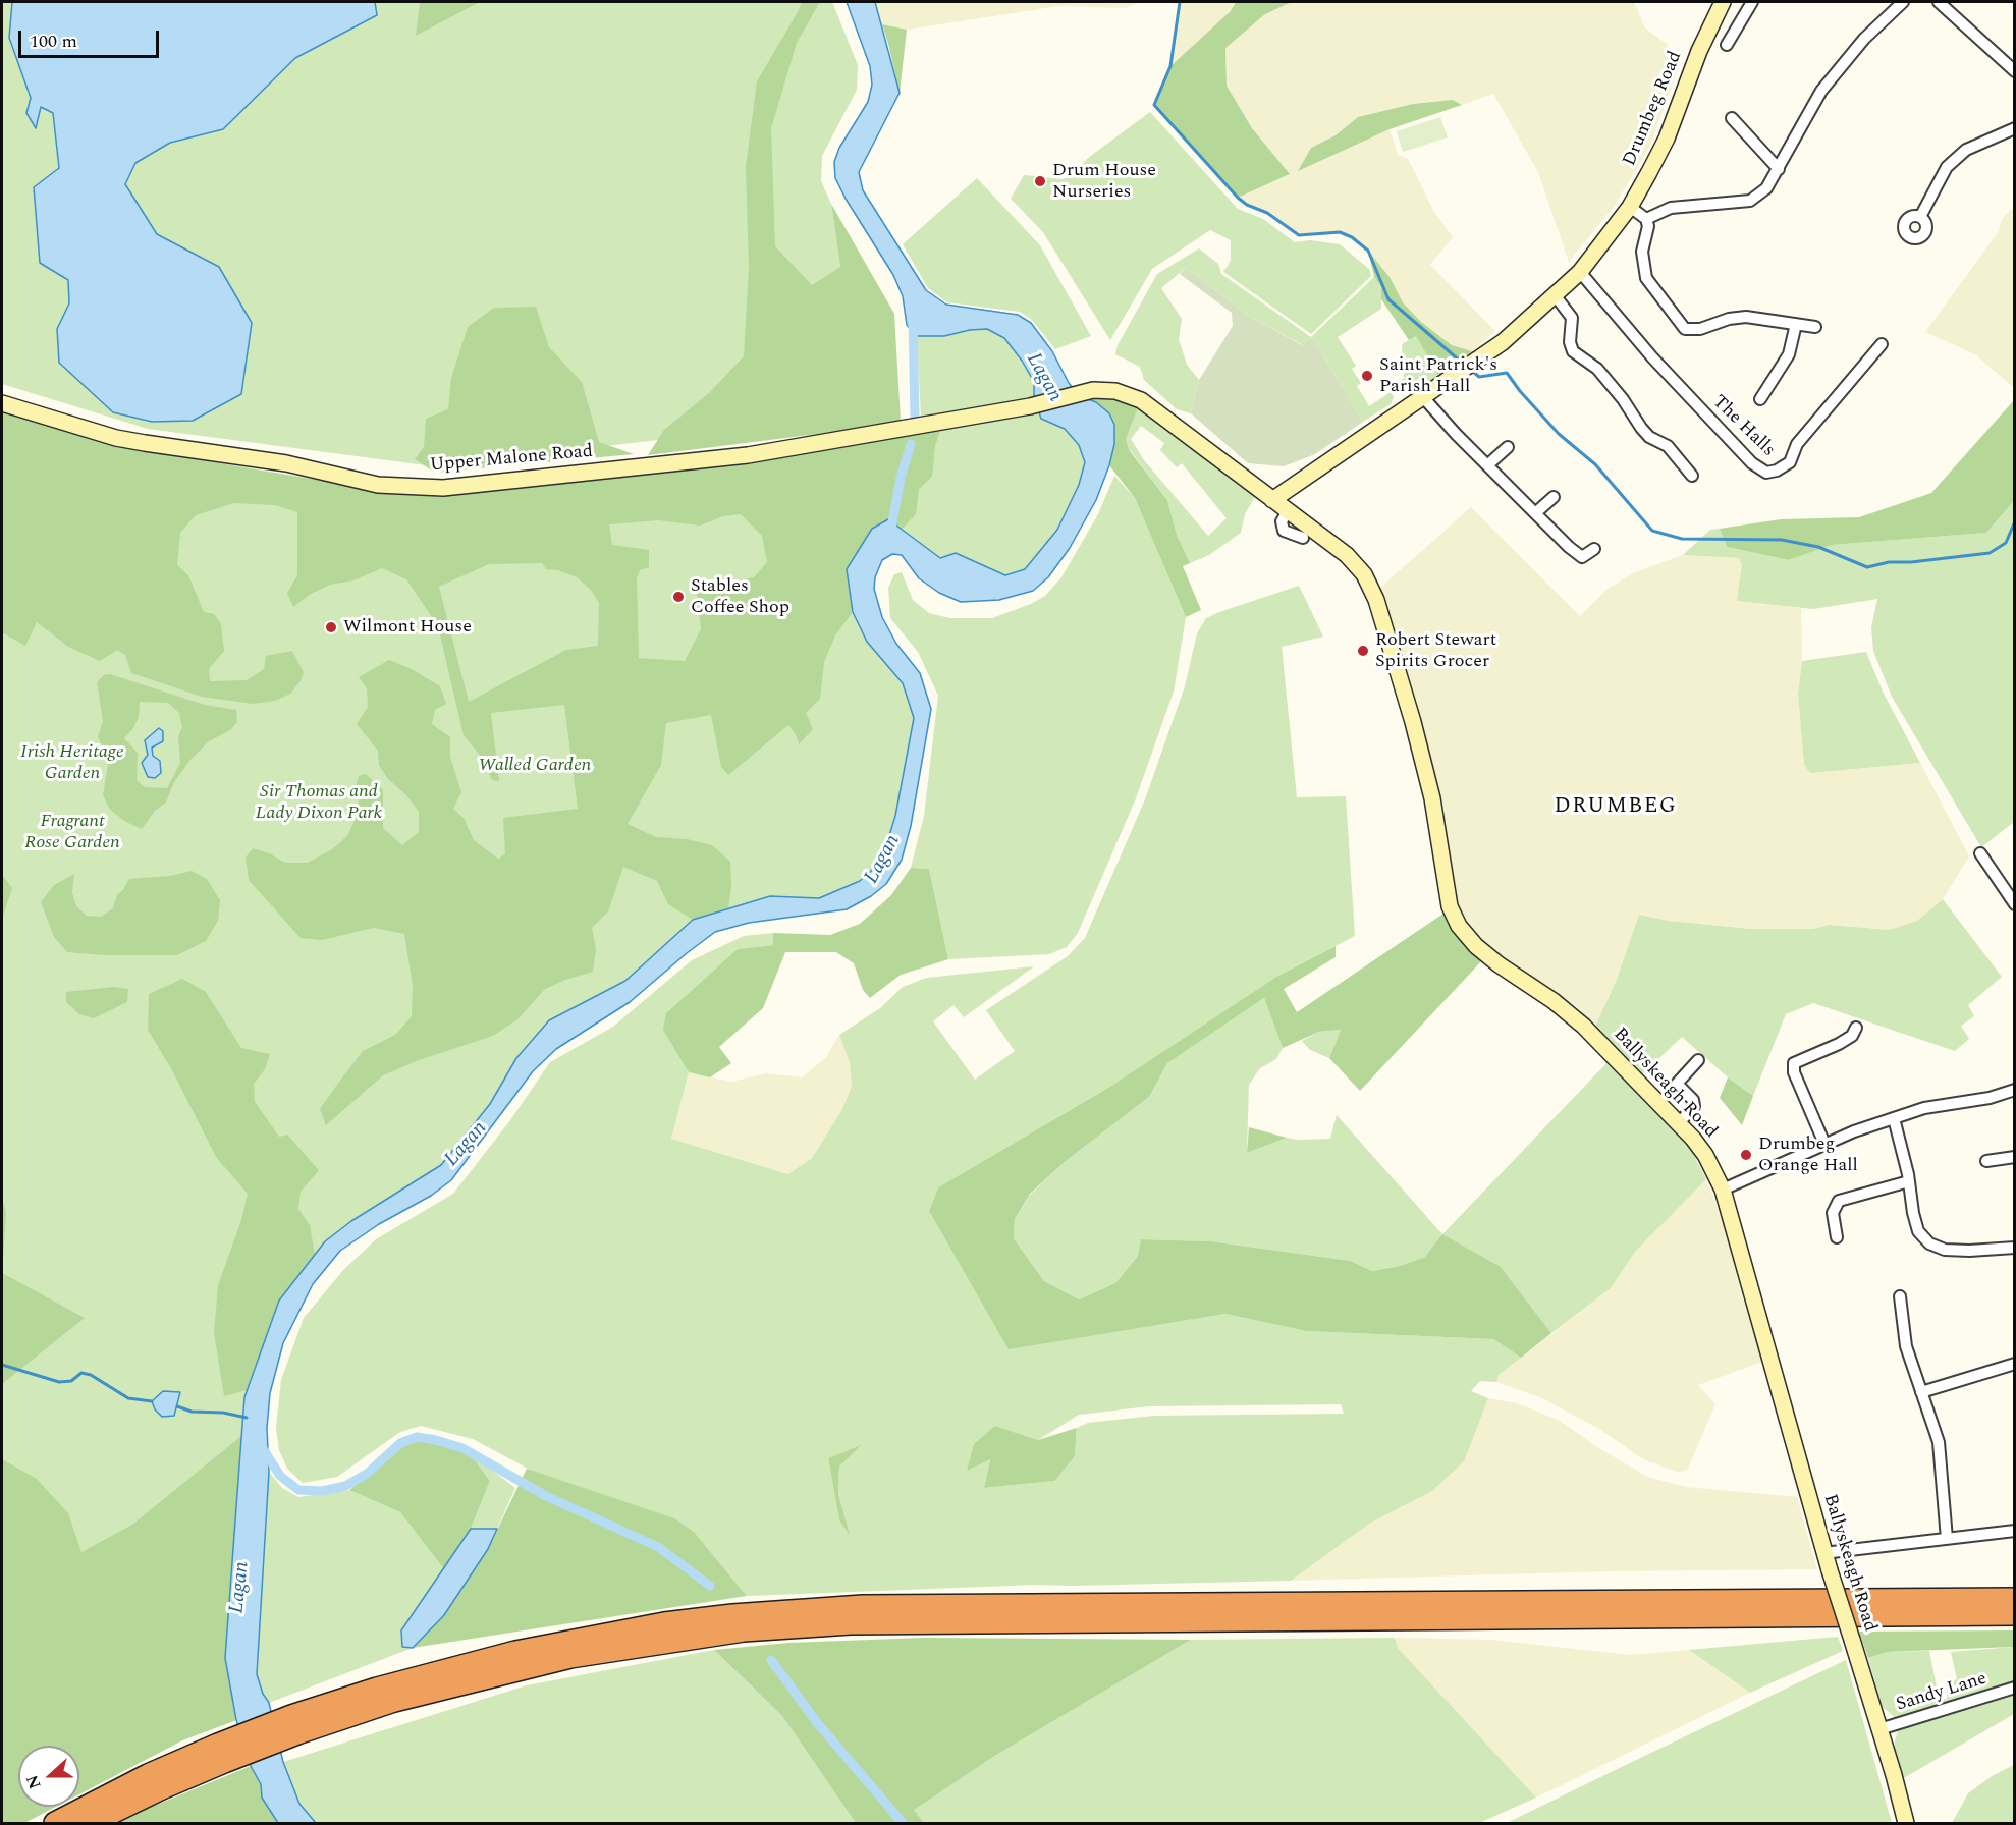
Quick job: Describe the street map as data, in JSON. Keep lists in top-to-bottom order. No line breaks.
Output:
{"streets":{"main road":["Drumbeg Road","Upper Malone Road","Ballyskeagh Road"],"street":["The Halls","Sandy Lane"]},"crossings":[["Drumbeg Road","The Halls"],["Drumbeg Road","Upper Malone Road"],["Drumbeg Road","Ballyskeagh Road"],["Upper Malone Road","Ballyskeagh Road"],["Ballyskeagh Road","Sandy Lane"]],"districts":["DRUMBEG"],"water":["Lagan"],"parks":["Irish Heritage Garden","Walled Garden","Sir Thomas and Lady Dixon Park","Fragrant Rose Garden"],"places":["Drum House Nurseries","Saint Patrick's Parish Hall","Stables Coffee Shop","Wilmont House","Robert Stewart Spirits Grocer","Drumbeg Orange Hall"],"scale_bar":"100 m","north":"left"}
